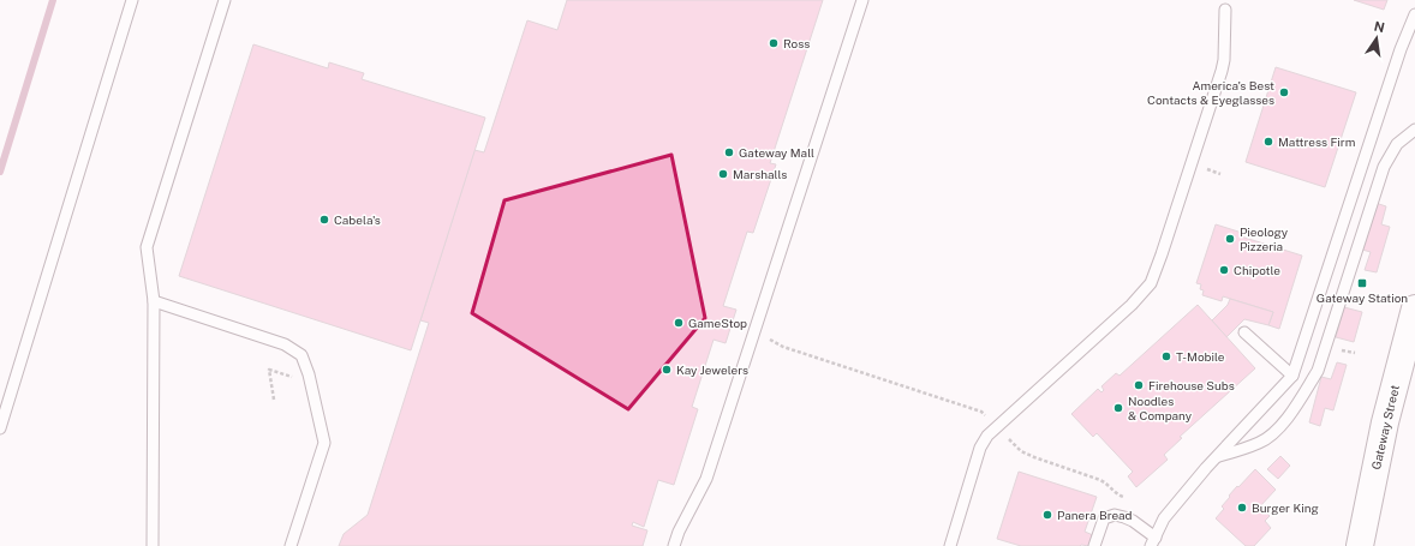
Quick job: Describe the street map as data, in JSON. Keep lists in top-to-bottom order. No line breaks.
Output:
{"streets":{"main road":["Gateway Street"]},"places":{"other":["Ross","America's Best Contacts & Eyeglasses","Mattress Firm","Gateway Mall","Marshalls","Cabela's","Pieology Pizzeria","Chipotle","GameStop","T-Mobile","Kay Jewelers","Firehouse Subs","Noodles & Company","Burger King","Panera Bread"],"transit":["Gateway Station"]},"north":"top"}
